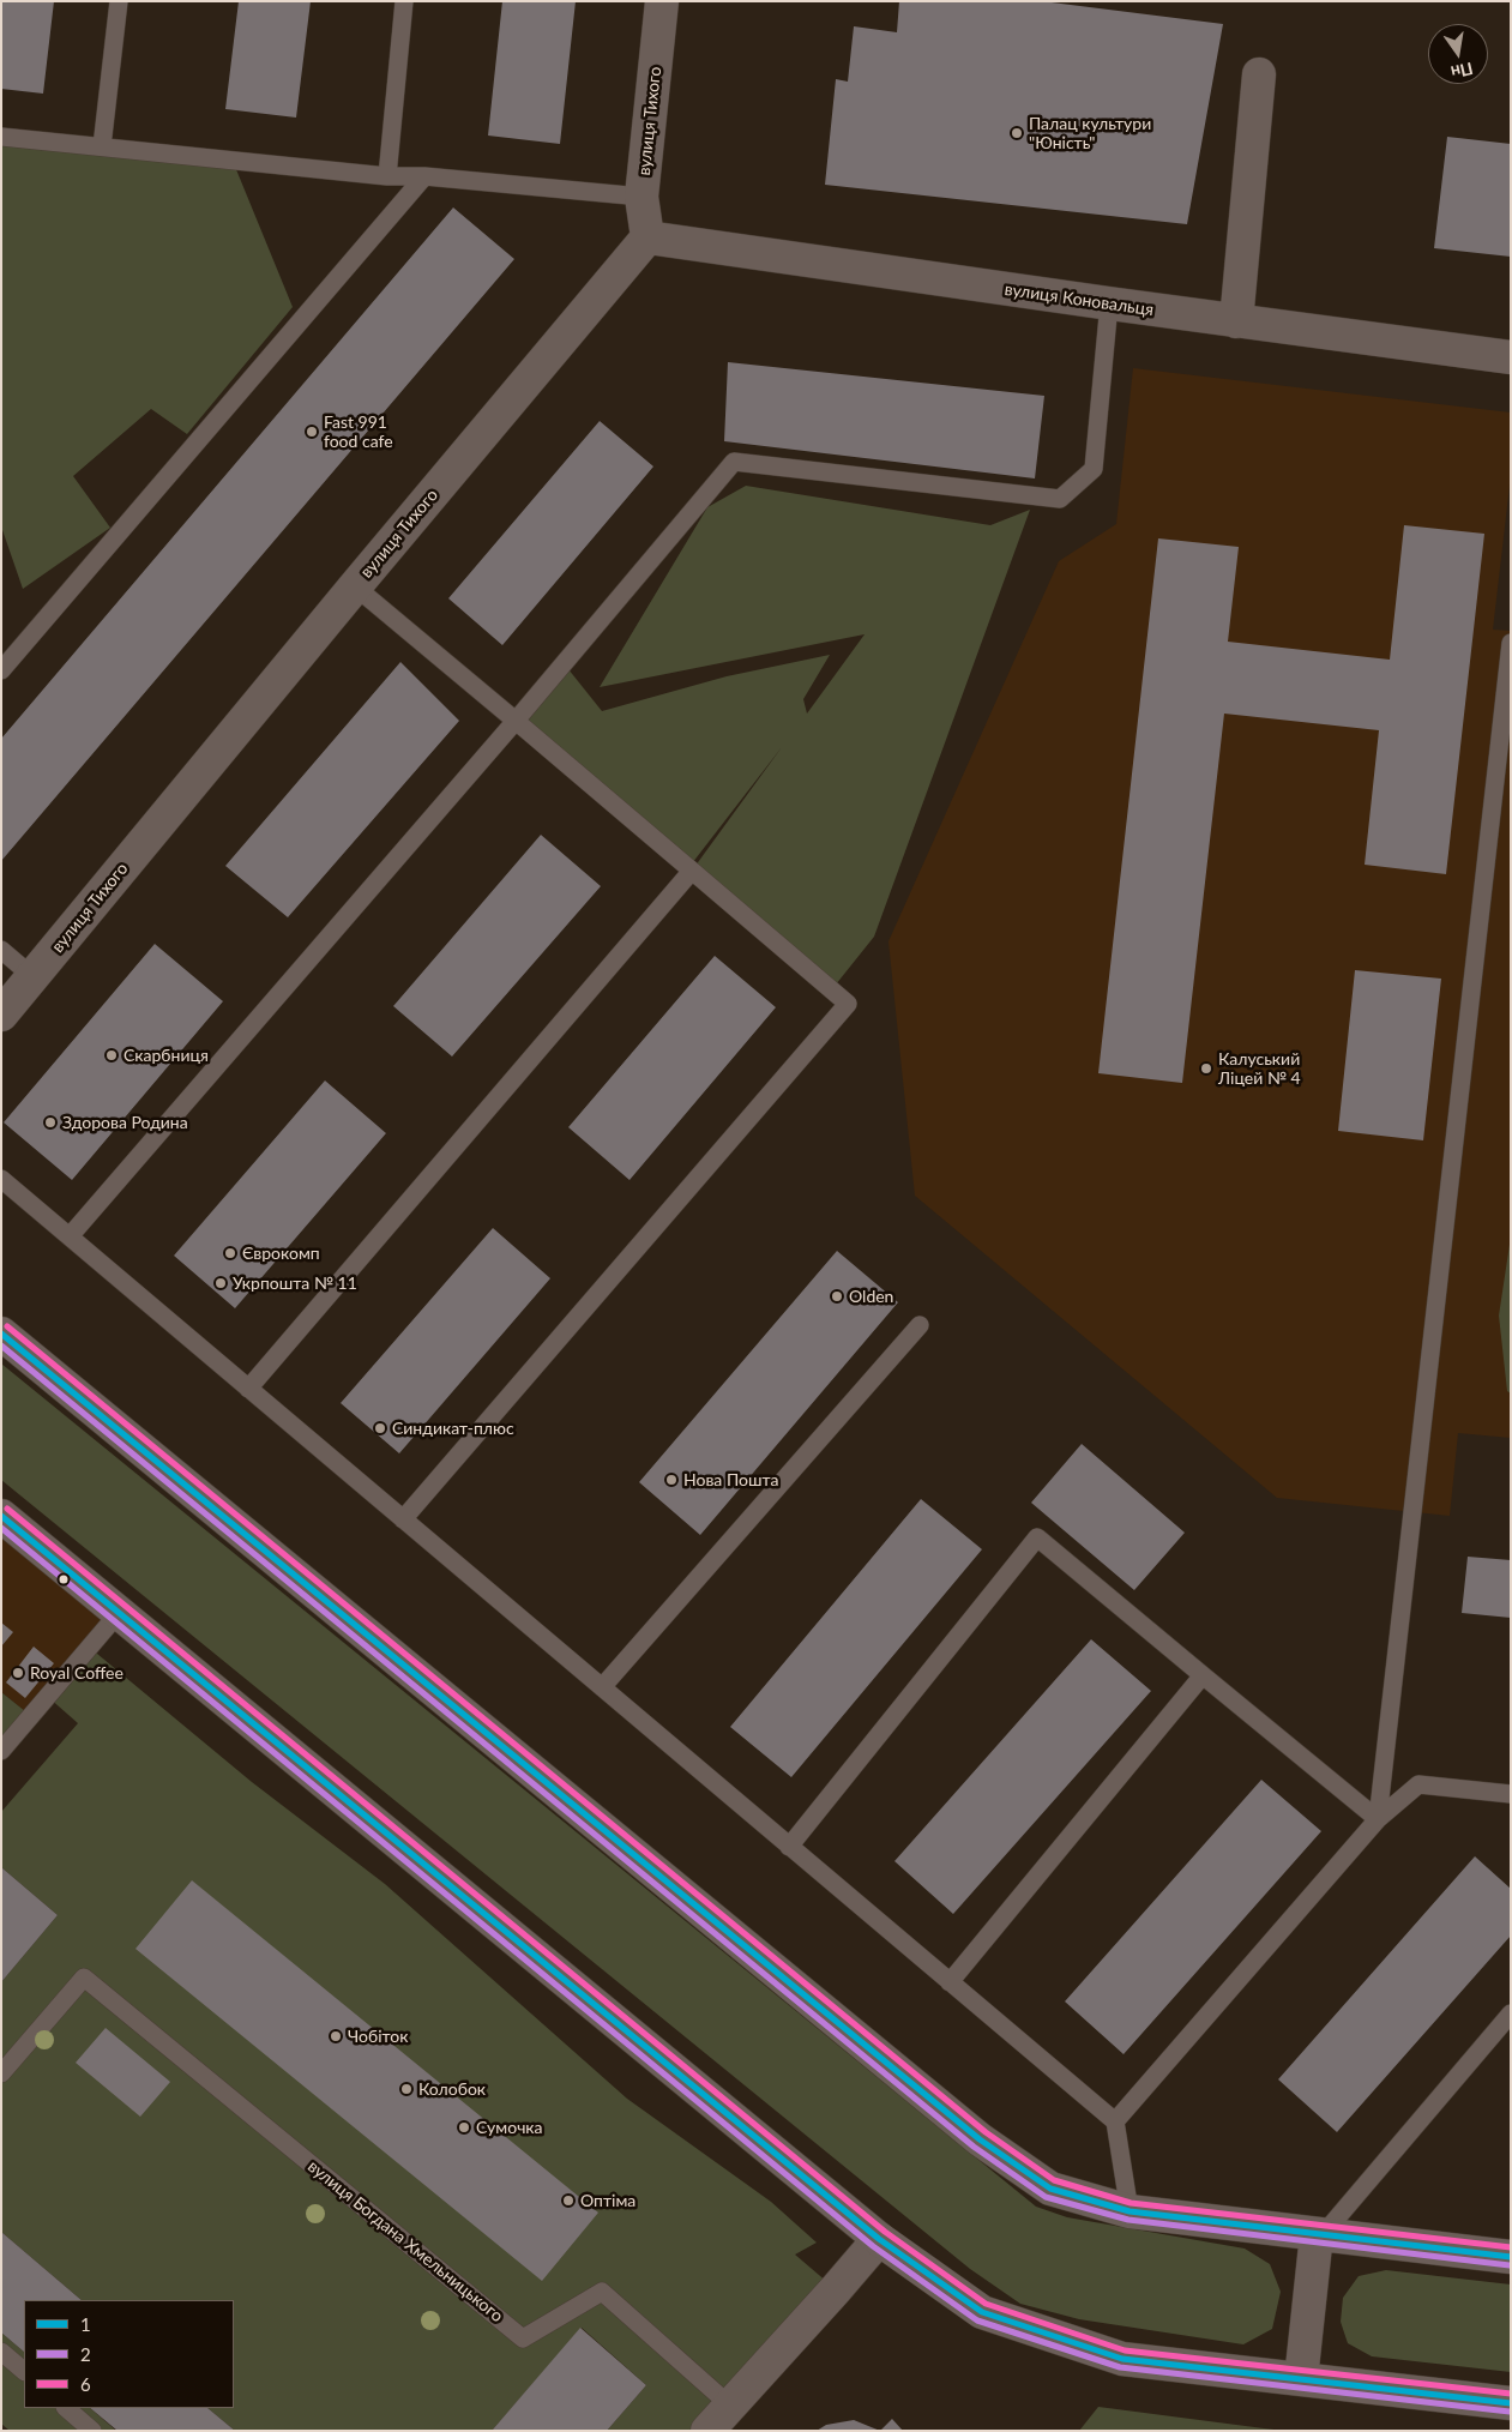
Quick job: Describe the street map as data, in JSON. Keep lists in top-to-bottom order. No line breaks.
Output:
{"streets":{"street":["вулиця Тихого","вулиця Коновальця"],"lane":["вулиця Богдана Хмельницького"]},"crossings":[["вулиця Тихого","вулиця Коновальця"]],"places":["Палац культури \"Юність\"","Fast 991 food cafe","Скарбниця","Калуський Ліцей № 4","Здорова Родина","Єврокомп","Укрпошта № 11","Olden","Синдикат-плюс","Нова Пошта","Royal Coffee","Чобіток","Колобок","Сумочка","Оптіма"],"lines":["transit line 6","transit line 1","transit line 2"],"legend":["1","2","6"],"north":"bottom"}
